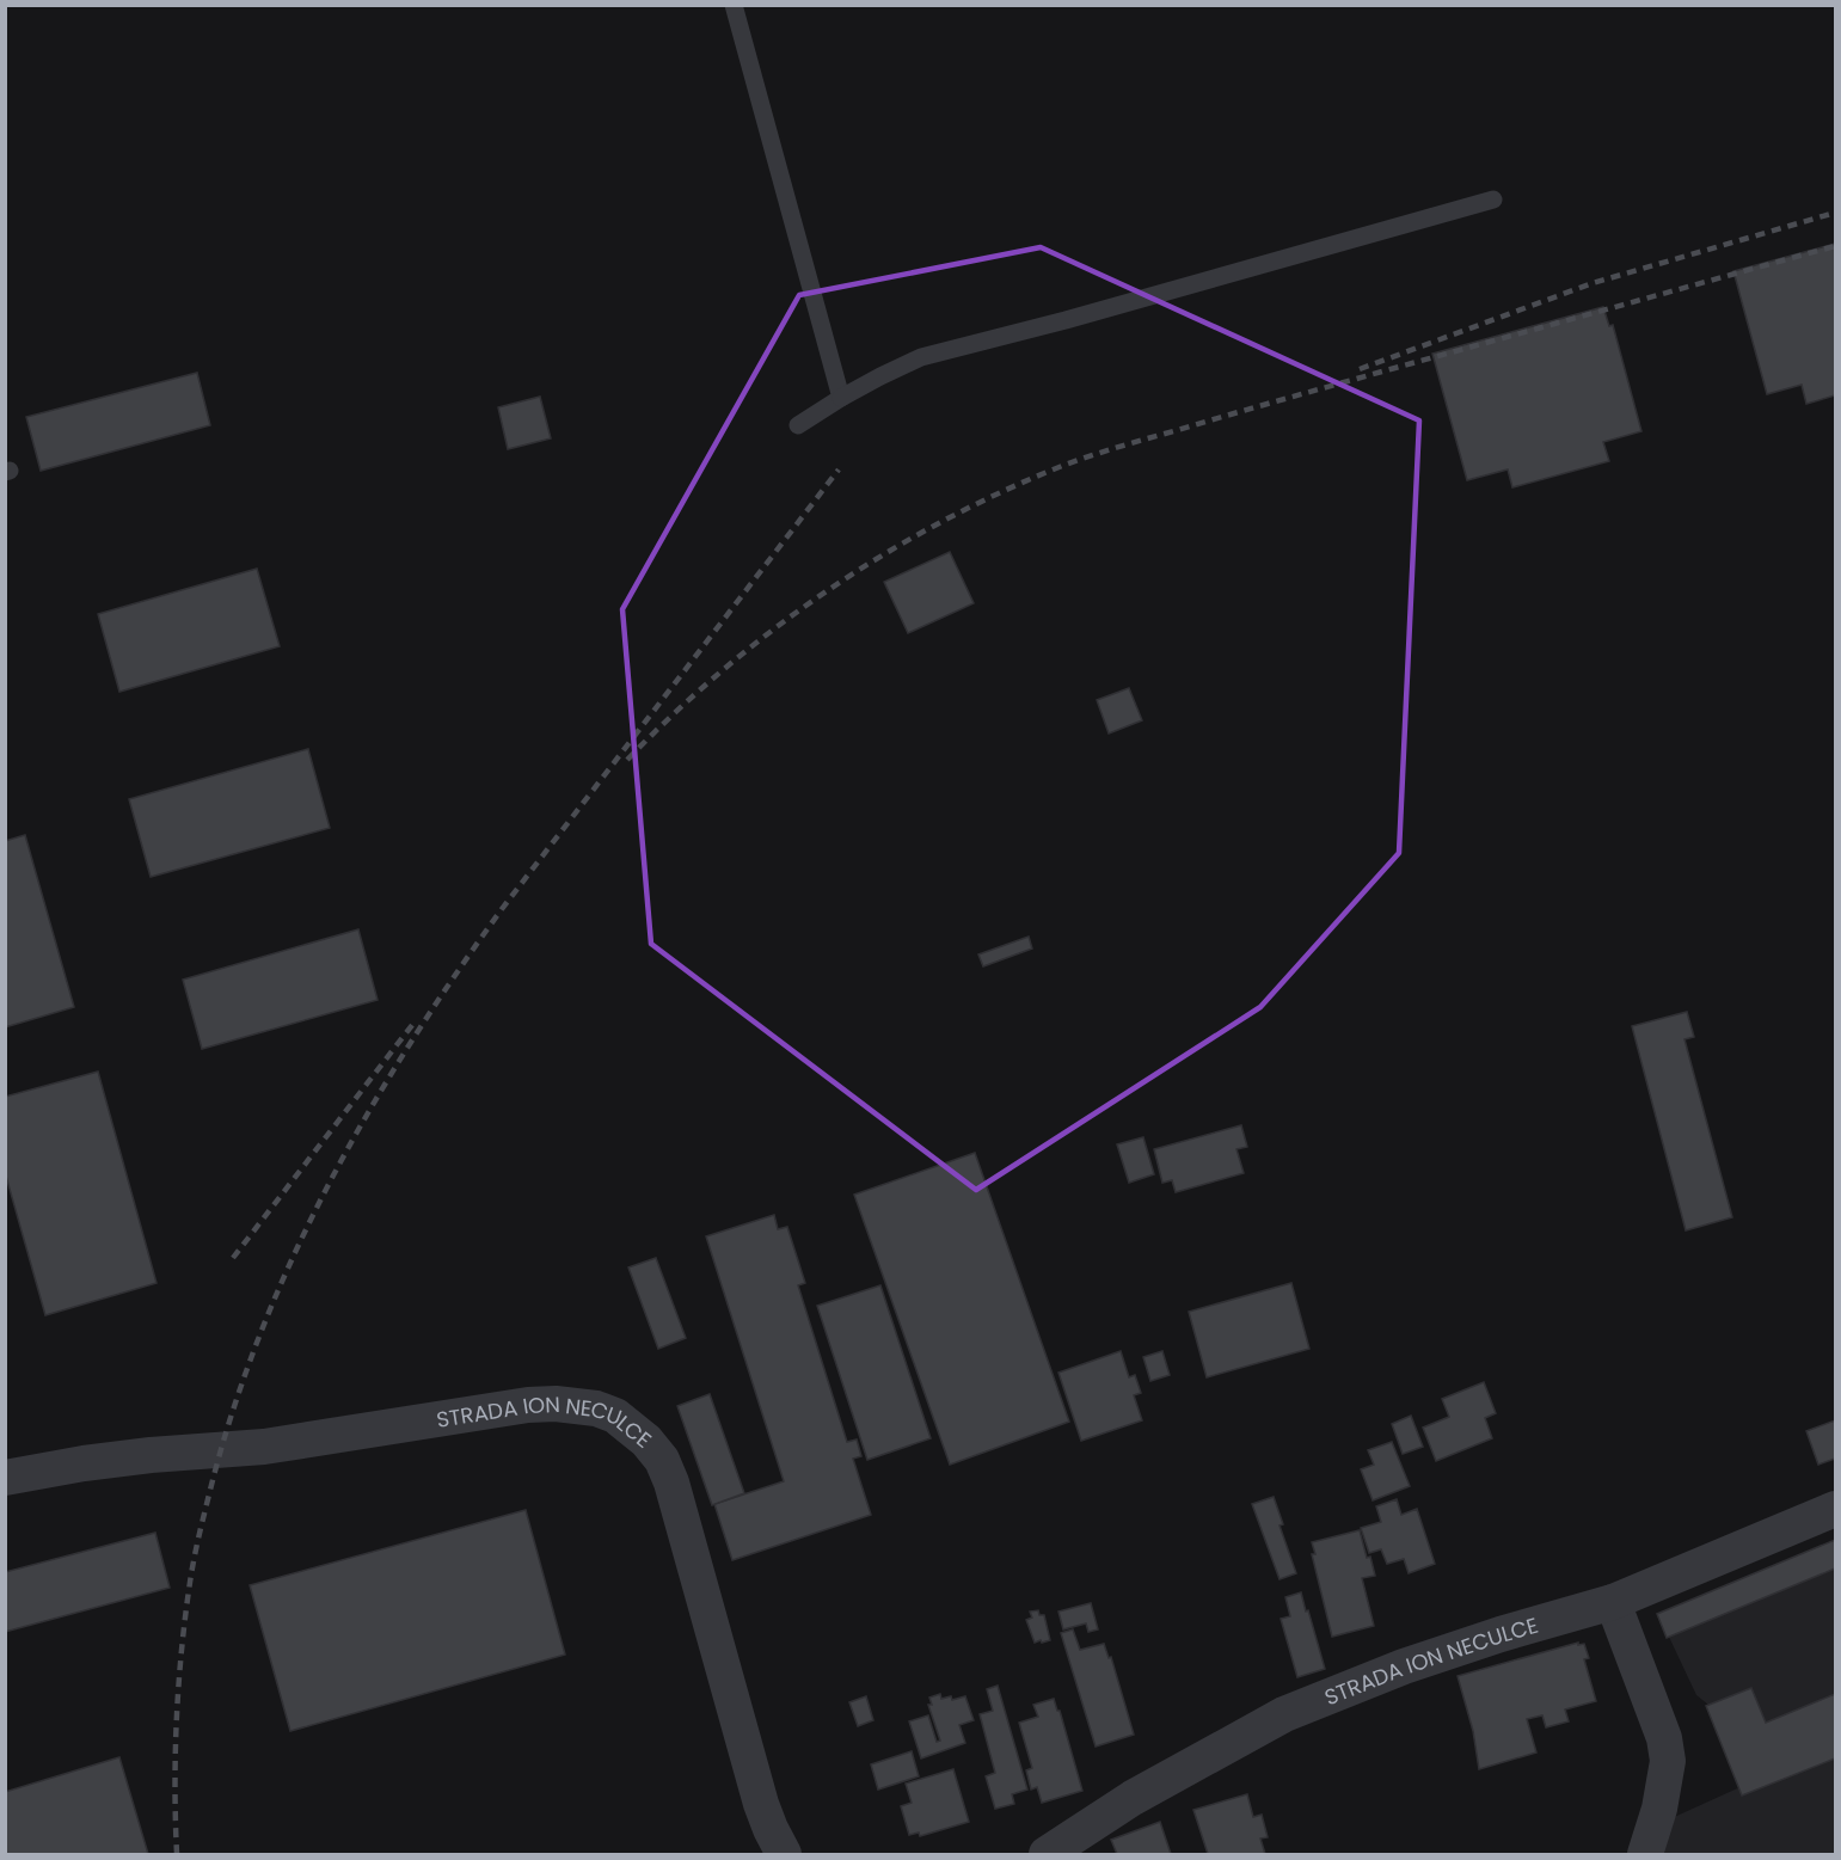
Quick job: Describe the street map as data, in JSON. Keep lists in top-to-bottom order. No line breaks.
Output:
{"streets":{"street":["STRADA ION NECULCE"]}}
